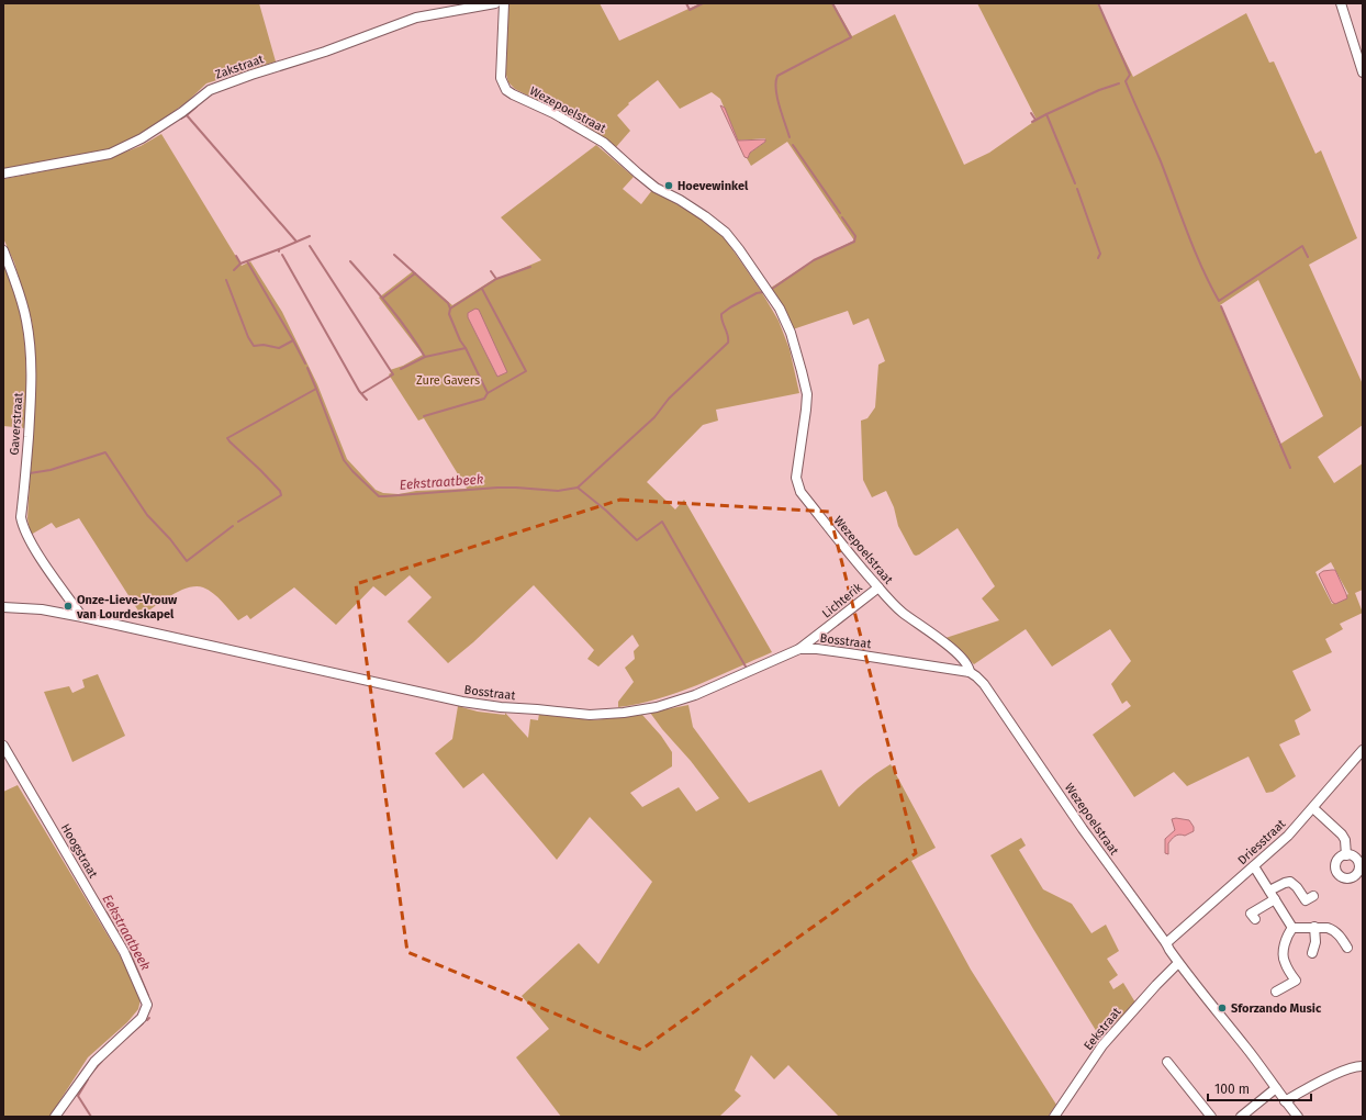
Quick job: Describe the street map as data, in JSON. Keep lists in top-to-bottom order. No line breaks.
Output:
{"streets":{"street":["Zakstraat","Wezepoelstraat","Gaverstraat","Lichterik","Bosstraat","Driesstraat","Hoogstraat","Eekstraat"]},"crossings":[["Wezepoelstraat","Lichterik"],["Wezepoelstraat","Bosstraat"],["Wezepoelstraat","Driesstraat"],["Wezepoelstraat","Eekstraat"],["Gaverstraat","Bosstraat"],["Lichterik","Bosstraat"]],"water":["Eekstraatbeek"],"parks":["Zure Gavers"],"places":["Hoevewinkel","Onze-Lieve-Vrouw van Lourdeskapel","Sforzando Music"],"scale_bar":"100 m"}
